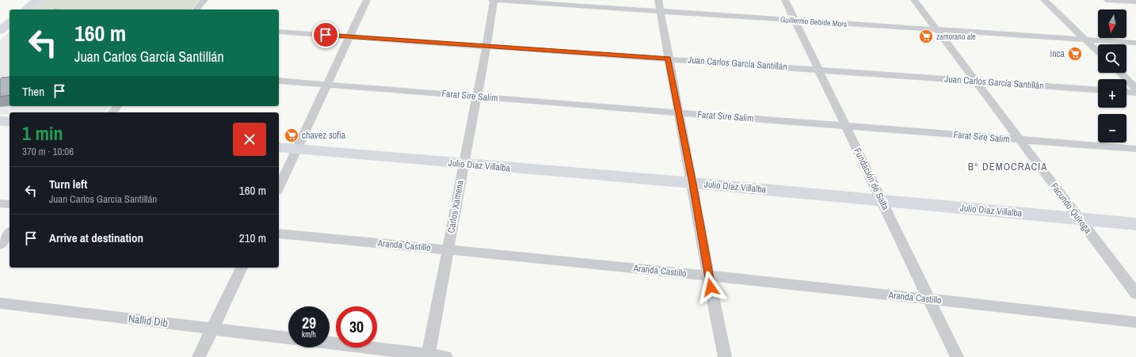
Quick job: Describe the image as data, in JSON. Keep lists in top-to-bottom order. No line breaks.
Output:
{"streets":{"street":["Guillermo Bebide Mors","Juan Carlos García Santillán","Farat Sire Salim","Julio Díaz Villalba","Fundación de Salta","Carlos Xamena","Facundo Quiroga","Aranda Castillo","Nallid Dib"]},"crossings":[["Guillermo Bebide Mors","Fundación de Salta"],["Guillermo Bebide Mors","Carlos Xamena"],["Guillermo Bebide Mors","Facundo Quiroga"],["Juan Carlos García Santillán","Fundación de Salta"],["Juan Carlos García Santillán","Carlos Xamena"],["Juan Carlos García Santillán","Facundo Quiroga"],["Farat Sire Salim","Fundación de Salta"],["Farat Sire Salim","Carlos Xamena"],["Farat Sire Salim","Facundo Quiroga"],["Julio Díaz Villalba","Fundación de Salta"],["Julio Díaz Villalba","Carlos Xamena"],["Julio Díaz Villalba","Facundo Quiroga"],["Fundación de Salta","Aranda Castillo"],["Carlos Xamena","Aranda Castillo"]],"districts":["B° DEMOCRACIA"],"places":{"supermarket":["zamorano ale","inca","chavez sofia"]},"north":"bottom","page":{"map_buttons":["+","−"],"turn":["160 m","Juan Carlos García Santillán"],"then":"Then","heading":["1 min","370 m · 10:06"],"list":[{"name":"Turn left","note":"Juan Carlos García Santillán","value":"160 m"},{"name":"Arrive at destination","value":"210 m"}],"speed":"29 km/h","limit":"30"}}
